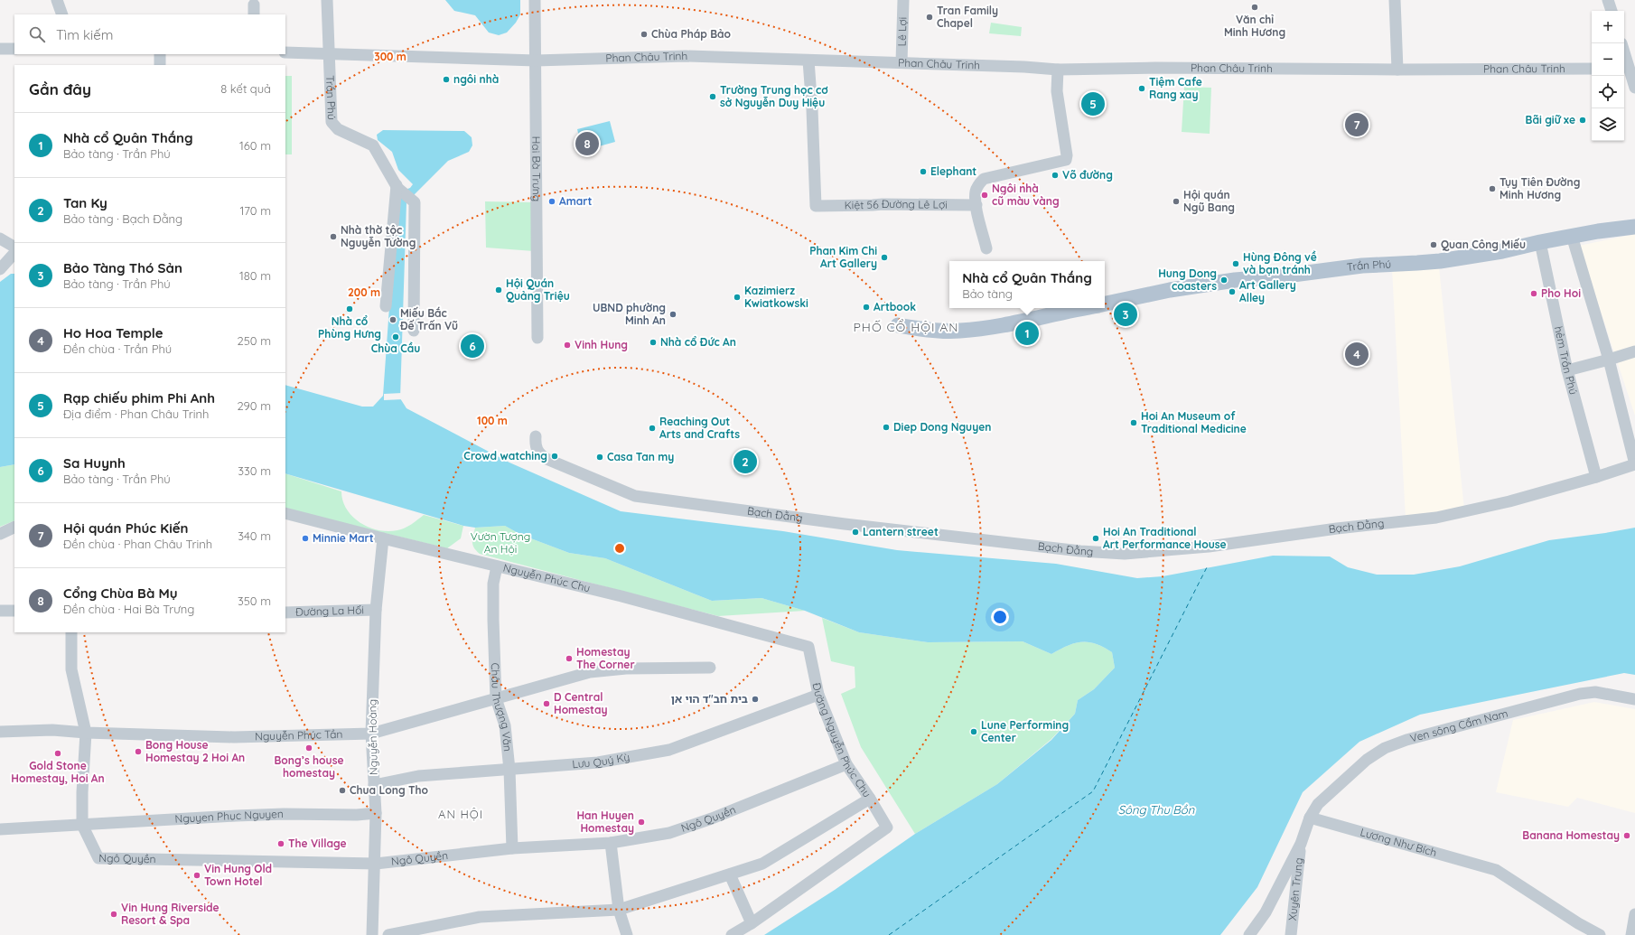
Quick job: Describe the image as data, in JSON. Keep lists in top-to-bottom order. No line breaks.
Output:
{"streets":{"main road":["Trần Phú"],"street":["Lê Lợi","Phan Châu Trinh","Hai Bà Trưng","Kiệt 56 Đường Lê Lợi","hẻm Trần Phú","Bạch Đằng","Nguyễn Phúc Chu","Đường La Hối","Châu Thượng Văn","Ven sông Cẩm Nam","Nguyễn Phúc Tần","Nguyễn Hoàng","Đường Nguyễn Phúc Chu","Lưu Quý Kỳ","Nguyen Phuc Nguyen","Ngô Quyền","Lương Như Bích","Xuyên Trung"]},"crossings":[["Lê Lợi","Phan Châu Trinh"],["Phan Châu Trinh","Trần Phú"],["Phan Châu Trinh","Hai Bà Trưng"],["Phan Châu Trinh","Kiệt 56 Đường Lê Lợi"],["Trần Phú","hẻm Trần Phú"],["hẻm Trần Phú","Bạch Đằng"],["Nguyễn Phúc Chu","Châu Thượng Văn"],["Nguyễn Phúc Chu","Nguyễn Hoàng"],["Nguyễn Phúc Chu","Đường Nguyễn Phúc Chu"],["Đường La Hối","Nguyễn Hoàng"],["Châu Thượng Văn","Nguyễn Phúc Tần"],["Châu Thượng Văn","Lưu Quý Kỳ"],["Châu Thượng Văn","Ngô Quyền"],["Ven sông Cẩm Nam","Lương Như Bích"],["Nguyễn Phúc Tần","Nguyễn Hoàng"],["Nguyễn Hoàng","Lưu Quý Kỳ"],["Nguyễn Hoàng","Nguyen Phuc Nguyen"],["Nguyễn Hoàng","Ngô Quyền"],["Đường Nguyễn Phúc Chu","Lưu Quý Kỳ"],["Đường Nguyễn Phúc Chu","Ngô Quyền"],["Nguyen Phuc Nguyen","Ngô Quyền"]],"districts":["PHỐ CỔ HỘI AN","AN HỘI"],"water":["Sông Thu Bồn"],"parks":["Vườn Tượng An Hội"],"places":["Văn chỉ Minh Hương","Tran Family Chapel","Chùa Pháp Bảo","ngôi nhà","Tiệm Cafe Rang xay","Trường Trung học cơ sở Nguyễn Duy Hiệu","Bãi giữ xe","Elephant","Võ đường","Tụy Tiên Đường Minh Hương","Ngôi nhà cũ màu vàng","Amart","Hội quán Ngũ Bang","Nhà thờ tộc Nguyễn Tường","Quan Công Miếu","Phan Kim Chi Art Gallery","Hùng Đông về và bạn tránh","Hung Dong coasters","Hội Quán Quảng Triệu","Art Gallery Alley","Pho Hoi","Kazimierz Kwiatkowski","Artbook","Nhà cổ Phùng Hưng","UBND phường Minh An","Miếu Bắc Đế Trấn Vũ","Chùa Cầu","Nhà cổ Đức An","Vinh Hung","Hoi An Museum of Traditional Medicine","Diep Dong Nguyen","Reaching Out Arts and Crafts","Crowd watching","Casa Tan my","Lantern street","Minnie Mart","Hoi An Traditional Art Performance House","Homestay The Corner","בית חב\"ד הוי אן","D Central Homestay","Lune Performing Center","Bong’s house homestay","Bong House Homestay 2 Hoi An","Gold Stone Homestay, Hoi An","Chua Long Tho","Han Huyen Homestay","Banana Homestay","The Village","Vin Hung Old Town Hotel","Vin Hung Riverside Resort & Spa"],"page":{"map_buttons":["+","−"],"search":"Tìm kiếm","heading":["Gần đây","8 kết quả"],"pins":["5","7","8","3","1","6","4","2"],"list":[{"mark":"1","name":"Nhà cổ Quân Thắng","note":"Bảo tàng · Trần Phú","value":"160 m"},{"mark":"2","name":"Tan Ky","note":"Bảo tàng · Bạch Đằng","value":"170 m"},{"mark":"3","name":"Bảo Tàng Thó Sản","note":"Bảo tàng · Trần Phú","value":"180 m"},{"mark":"4","name":"Ho Hoa Temple","note":"Đền chùa · Trần Phú","value":"250 m"},{"mark":"5","name":"Rạp chiếu phim Phi Anh","note":"Địa điểm · Phan Châu Trinh","value":"290 m"},{"mark":"6","name":"Sa Huynh","note":"Bảo tàng · Trần Phú","value":"330 m"},{"mark":"7","name":"Hội quán Phúc Kiến","note":"Đền chùa · Phan Châu Trinh","value":"340 m"},{"mark":"8","name":"Cổng Chùa Bà Mụ","note":"Đền chùa · Hai Bà Trưng","value":"350 m"}],"popup":["Nhà cổ Quân Thắng","Bảo tàng"]},"rings":["300 m","200 m","100 m"]}
